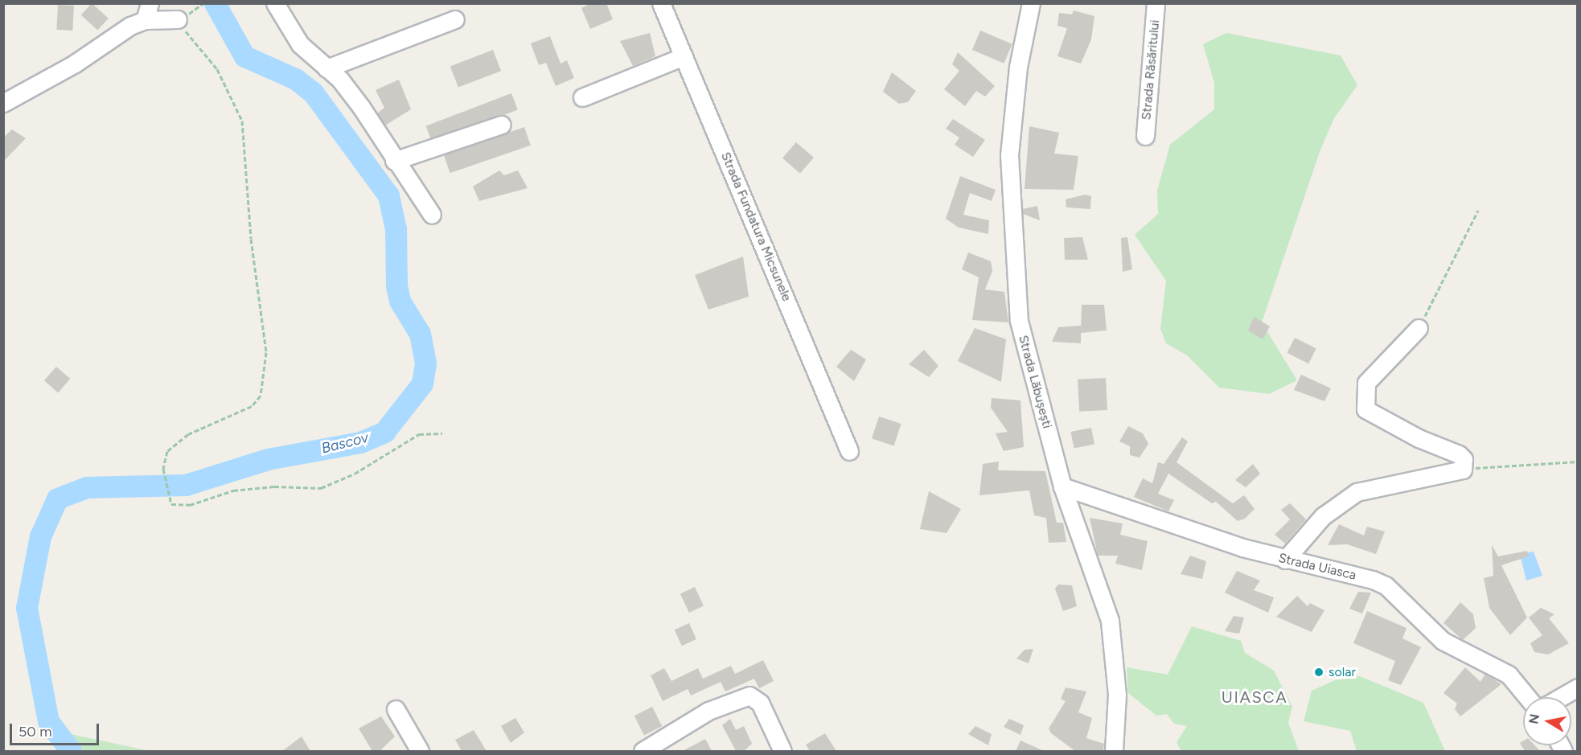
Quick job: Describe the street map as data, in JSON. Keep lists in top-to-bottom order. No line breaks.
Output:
{"streets":{"street":["Strada Răsăritului","Strada Fundatura Micsunele","Strada Lăbușești","Strada Uiasca"]},"crossings":[["Strada Lăbușești","Strada Uiasca"]],"districts":["UIASCA"],"water":["Bascov"],"places":["solar"],"scale_bar":"50 m","north":"left"}
